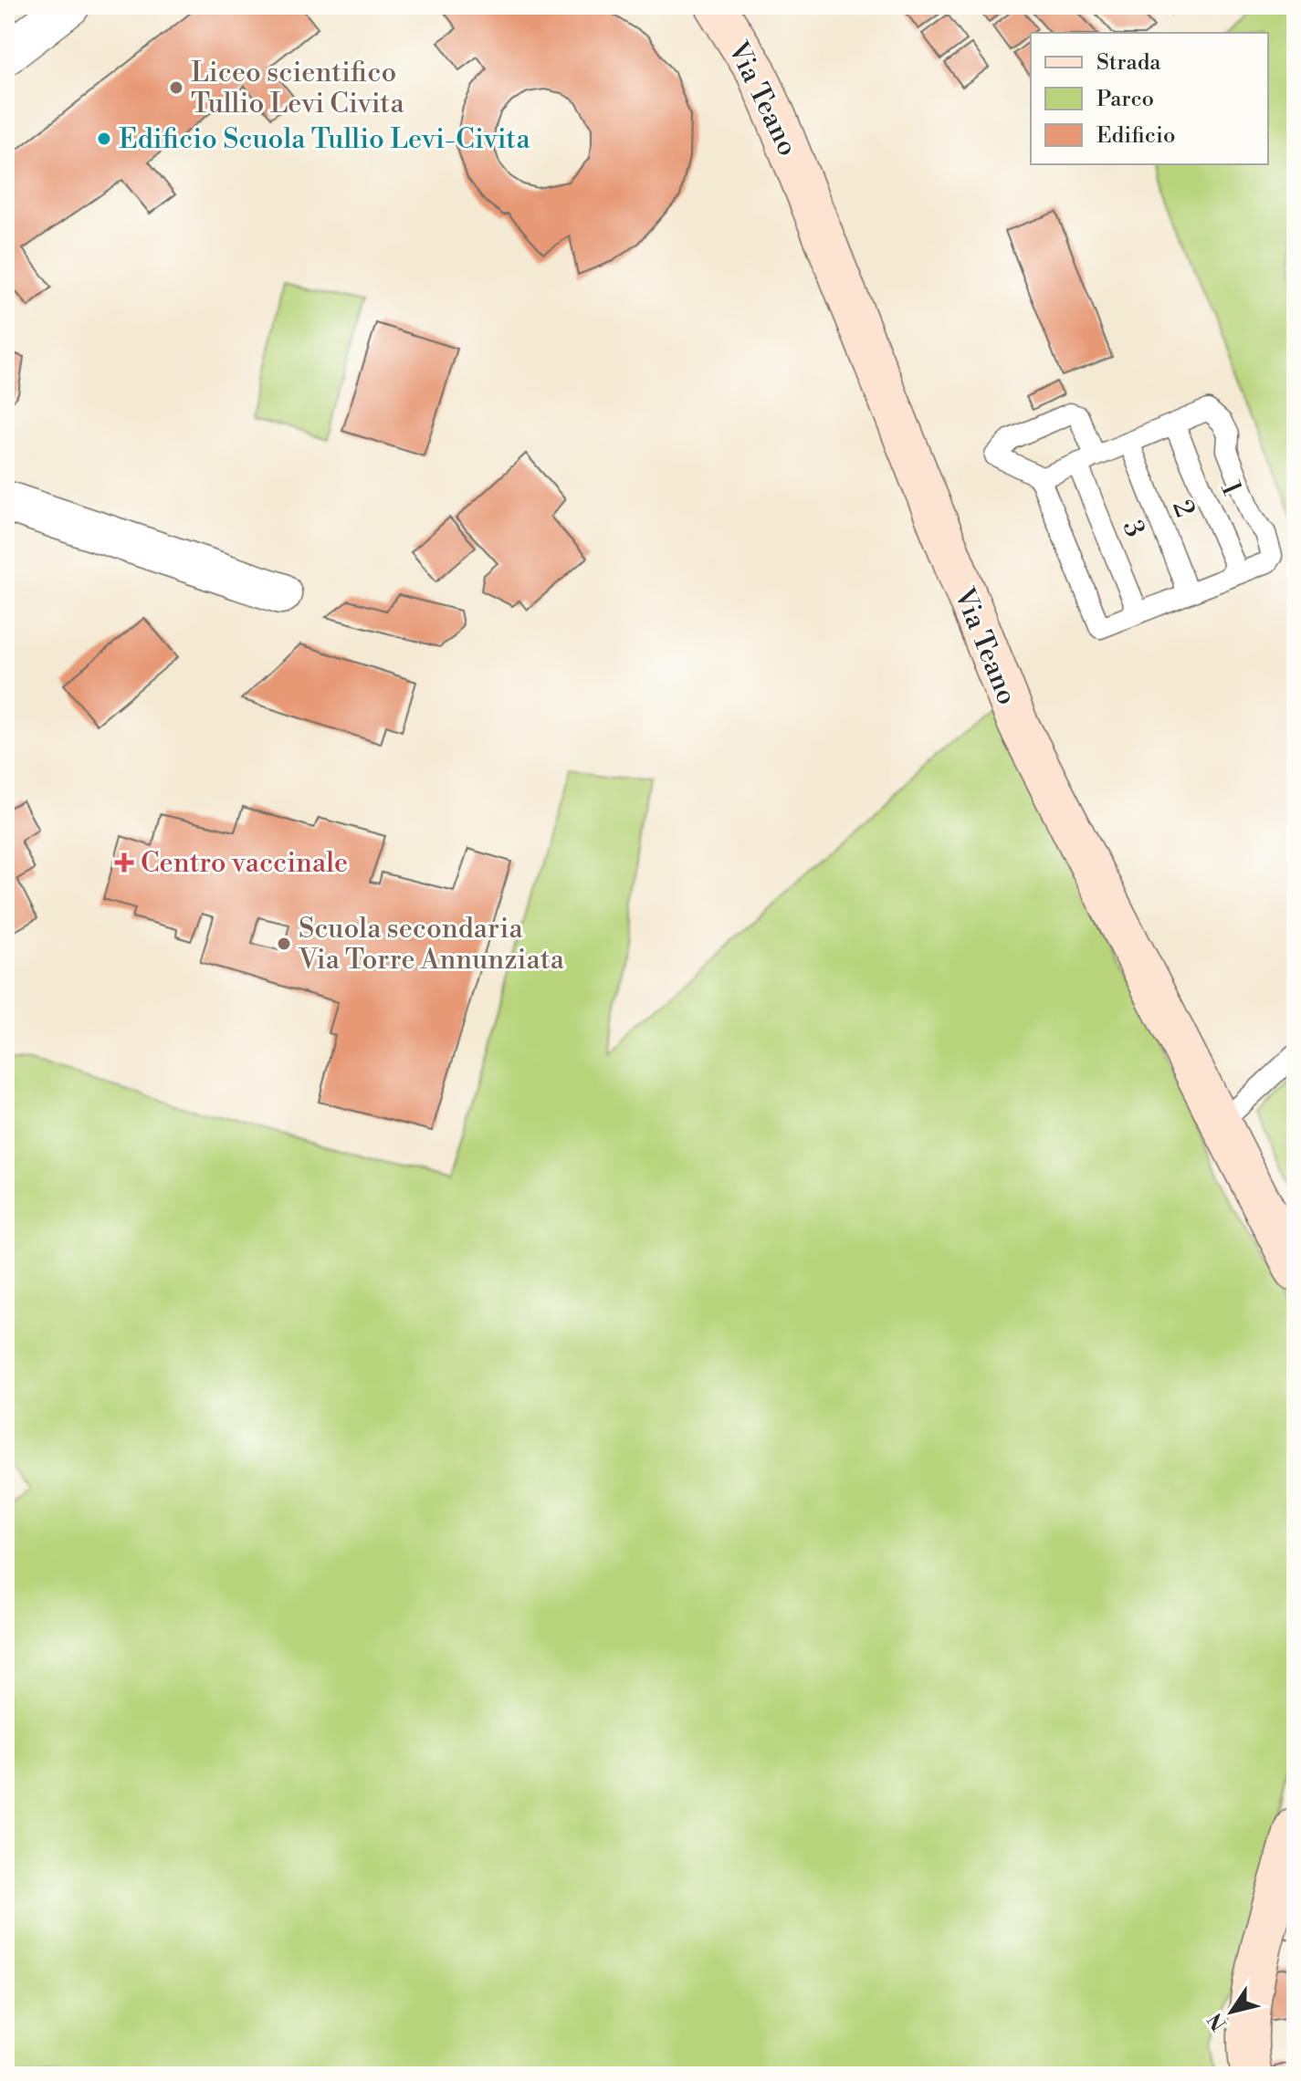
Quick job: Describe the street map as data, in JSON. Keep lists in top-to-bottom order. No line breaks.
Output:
{"streets":{"street":["Via Teano"],"lane":["1","2","3"]},"places":{"other":["Liceo scientifico Tullio Levi Civita","Edificio Scuola Tullio Levi-Civita","Scuola secondaria Via Torre Annunziata"],"health":["Centro vaccinale"]},"legend":["Strada","Parco","Edificio"],"north":"bottom left"}
